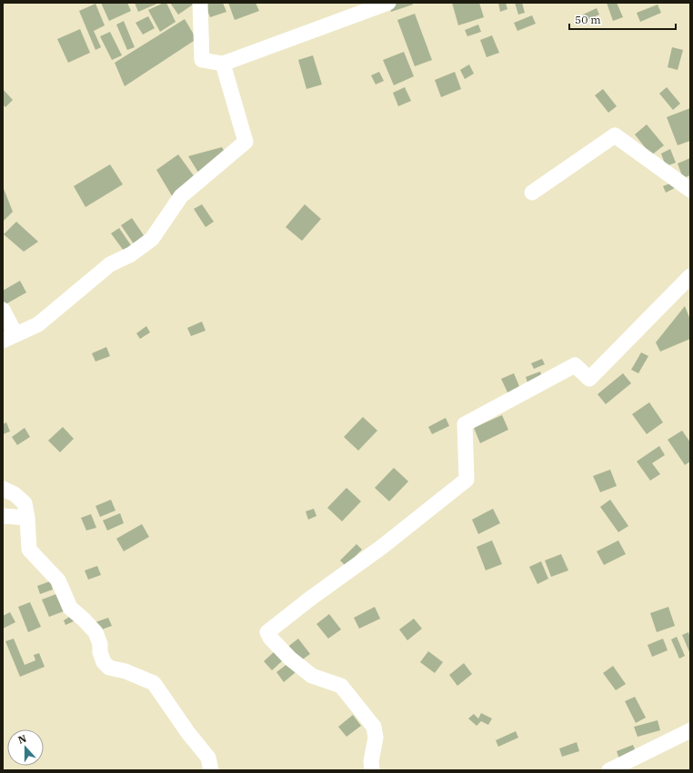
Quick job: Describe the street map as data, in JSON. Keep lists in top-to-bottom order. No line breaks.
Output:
{"scale_bar":"50 m","north":"top"}
